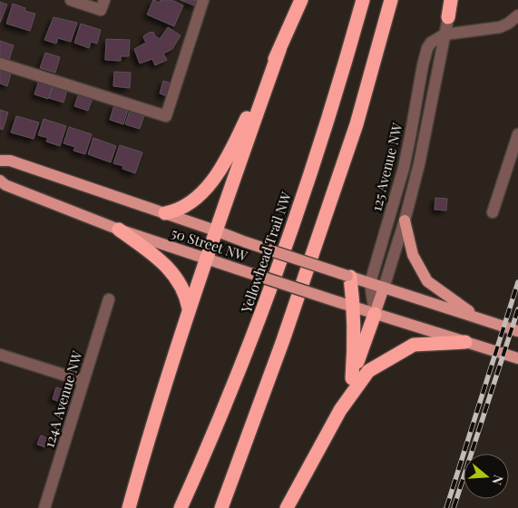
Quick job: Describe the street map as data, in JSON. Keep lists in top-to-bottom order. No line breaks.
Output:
{"streets":{"highway":["Yellowhead Trail NW"],"main road":["50 Street NW"],"street":["125 Avenue NW","124A Avenue NW"]},"crossings":[["125 Avenue NW","50 Street NW"]],"north":"right"}
